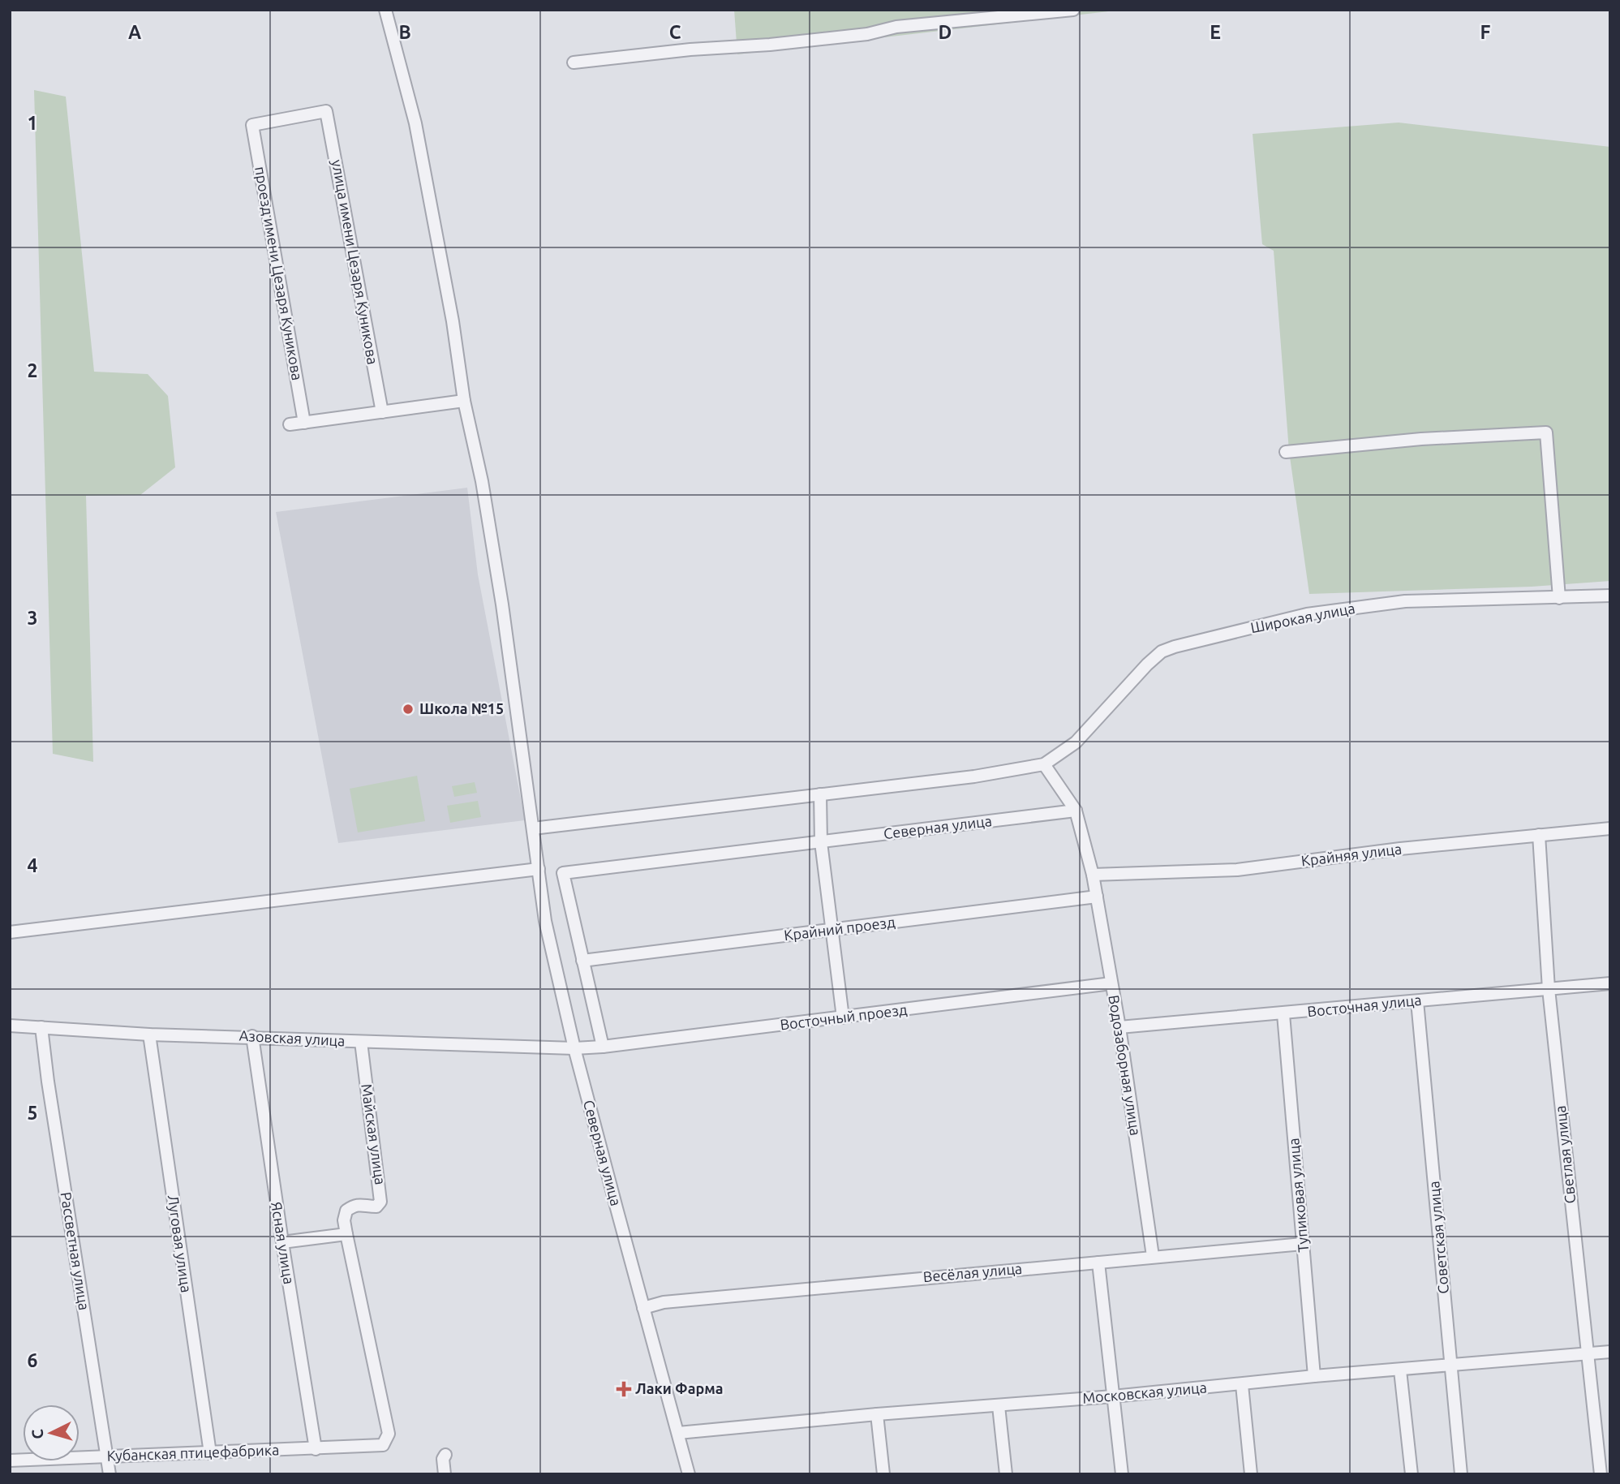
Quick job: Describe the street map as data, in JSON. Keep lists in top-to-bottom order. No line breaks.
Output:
{"streets":{"street":["улица имени Цезаря Куникова","проезд имени Цезаря Куникова","Широкая улица","Северная улица","Крайняя улица","Крайний проезд","Восточная улица","Восточный проезд","Азовская улица","Водозаборная улица","Майская улица","Светлая улица","Тупиковая улица","Советская улица","Ясная улица","Луговая улица","Рассветная улица","Весёлая улица","Московская улица","Кубанская птицефабрика"]},"crossings":[["улица имени Цезаря Куникова","проезд имени Цезаря Куникова"],["Широкая улица","Водозаборная улица"],["Северная улица","Крайний проезд"],["Северная улица","Восточный проезд"],["Северная улица","Азовская улица"],["Северная улица","Водозаборная улица"],["Северная улица","Весёлая улица"],["Северная улица","Московская улица"],["Крайняя улица","Водозаборная улица"],["Крайняя улица","Светлая улица"],["Крайний проезд","Водозаборная улица"],["Восточная улица","Водозаборная улица"],["Восточная улица","Светлая улица"],["Восточная улица","Тупиковая улица"],["Восточная улица","Советская улица"],["Восточный проезд","Азовская улица"],["Восточный проезд","Водозаборная улица"],["Азовская улица","Майская улица"],["Азовская улица","Ясная улица"],["Азовская улица","Луговая улица"],["Азовская улица","Рассветная улица"],["Водозаборная улица","Весёлая улица"],["Майская улица","Кубанская птицефабрика"],["Светлая улица","Московская улица"],["Тупиковая улица","Весёлая улица"],["Тупиковая улица","Московская улица"],["Советская улица","Московская улица"],["Ясная улица","Кубанская птицефабрика"],["Луговая улица","Кубанская птицефабрика"],["Рассветная улица","Кубанская птицефабрика"]],"places":{"other":["Школа №15"],"health":["Лаки Фарма"]},"north":"left","grid":{"columns":["A","B","C","D","E","F"],"rows":["1","2","3","4","5","6"]}}
